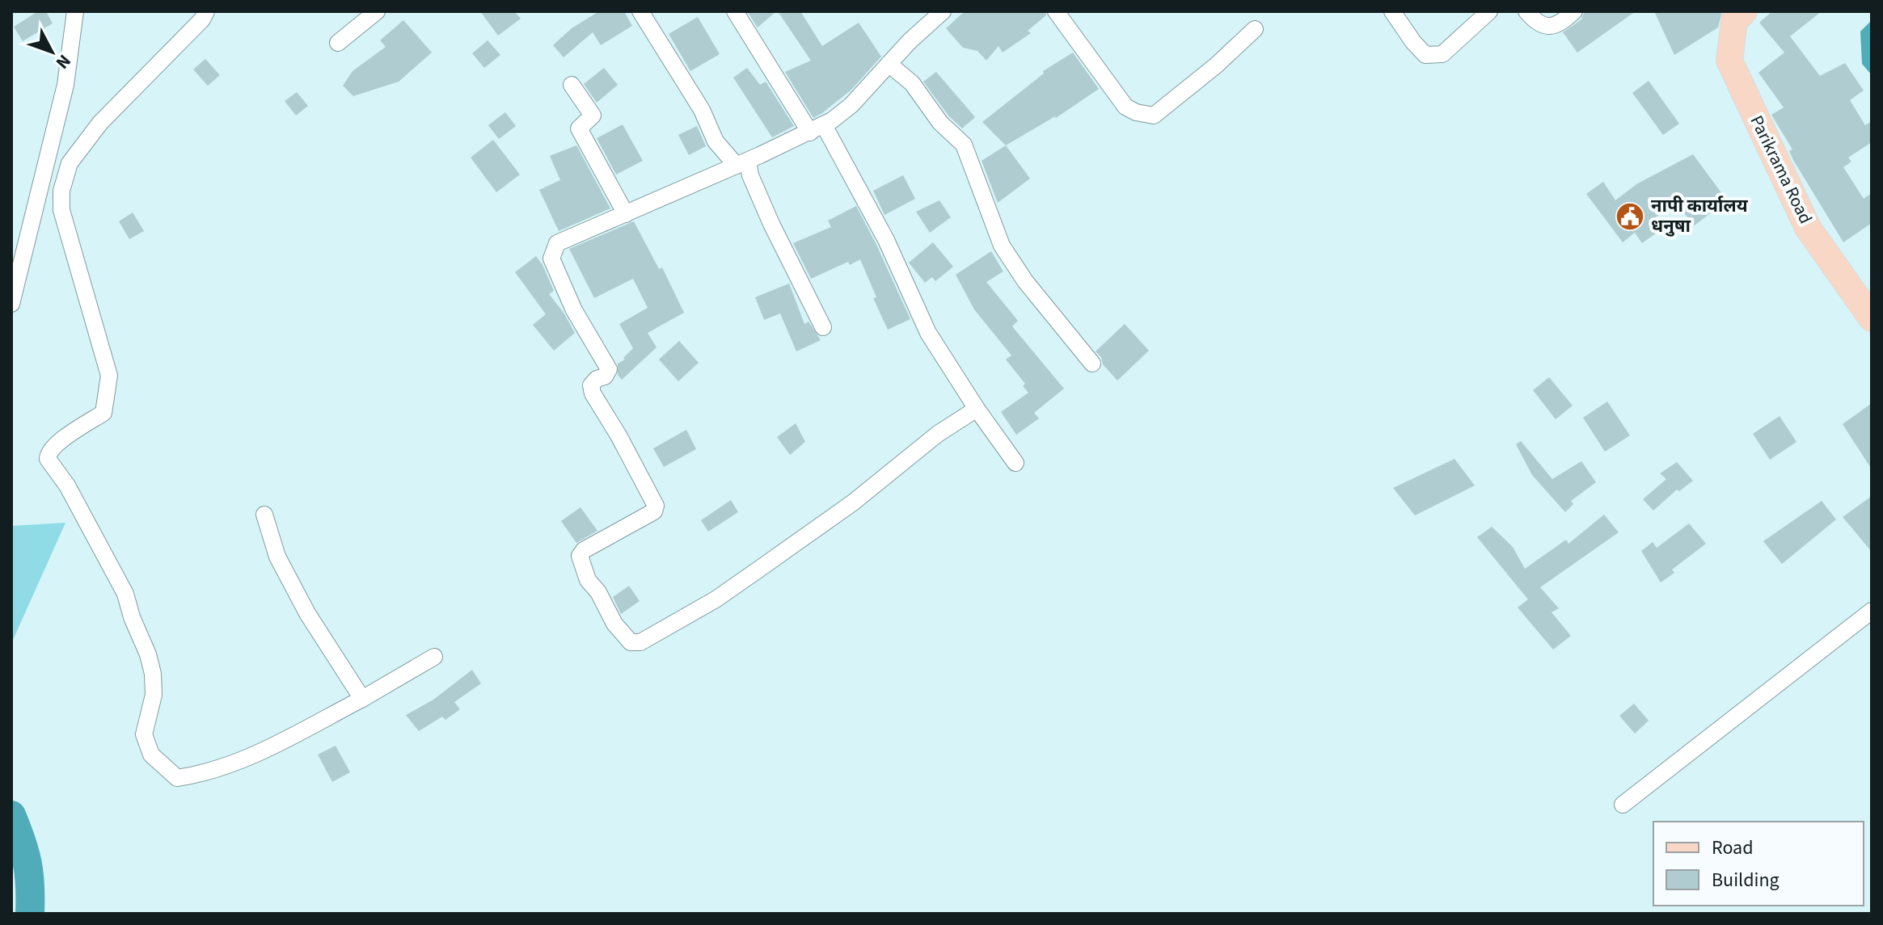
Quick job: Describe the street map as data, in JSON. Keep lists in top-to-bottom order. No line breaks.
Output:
{"streets":{"main road":["Parikrama Road"]},"places":{"public building":["नापी कार्यालय धनुषा"]},"legend":["Road","Building"],"north":"bottom right"}
